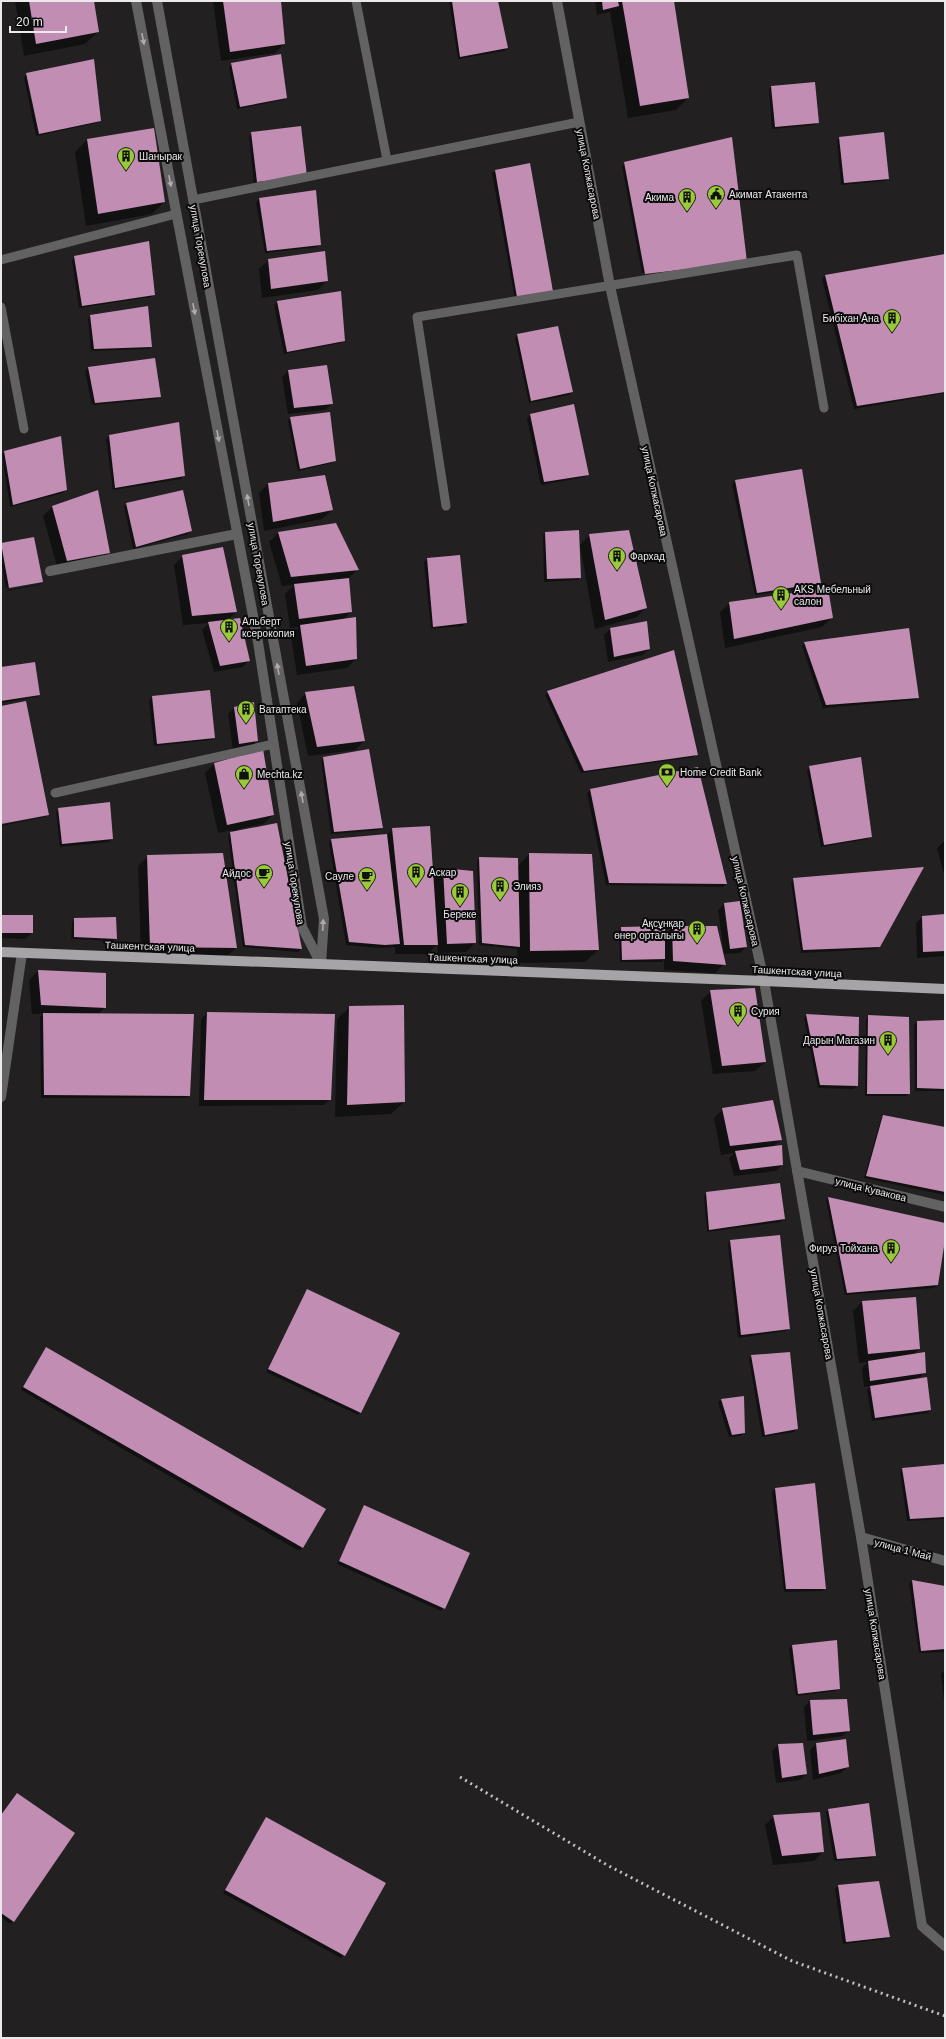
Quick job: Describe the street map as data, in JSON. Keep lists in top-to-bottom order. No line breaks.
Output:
{"streets":{"main road":["Ташкентская улица"],"street":["улица Копжасарова","улица Торекулова","улица Кувакова","улица 1 Май"]},"crossings":[["улица Копжасарова","Ташкентская улица"],["улица Копжасарова","улица Кувакова"],["улица Копжасарова","улица 1 Май"],["улица Торекулова","Ташкентская улица"]],"places":{"building":["Шанырак","Акима","Бибіхан Ана","Фархад","AKS Мебельный салон","Альберт ксерокопия","Ватаптека","Аскар","Элияз","Береке","Ақсұнқар өнер орталығы","Сурия","Дарын Магазин","Фируз Тойхана"],"public building":["Акимат Атакента"],"bank":["Home Credit Bank"],"shop":["Mechta.kz"],"cafe":["Айдос","Сауле"]},"scale_bar":"20 m"}
